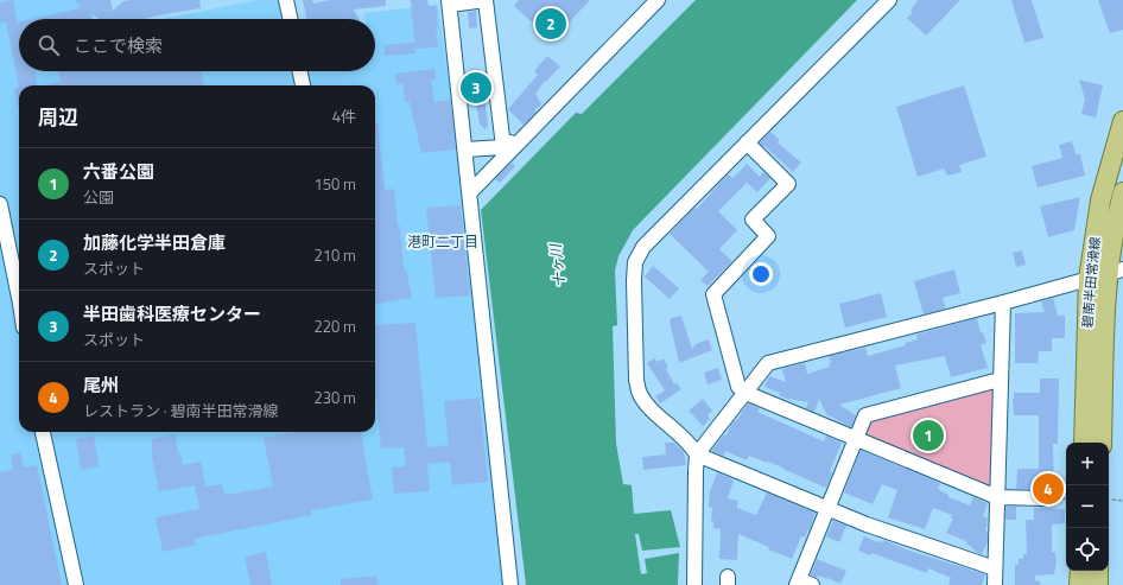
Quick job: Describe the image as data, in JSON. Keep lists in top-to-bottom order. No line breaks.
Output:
{"streets":{"main road":["碧南半田常滑線"]},"districts":["港町二丁目"],"water":["十ヶ川"],"page":{"pins":["2","3","1","4"],"search":"ここで検索","heading":["周辺","4件"],"list":[{"mark":"1","name":"六番公園","note":"公園","value":"150 m"},{"mark":"2","name":"加藤化学半田倉庫","note":"スポット","value":"210 m"},{"mark":"3","name":"半田歯科医療センター","note":"スポット","value":"220 m"},{"mark":"4","name":"尾州","note":"レストラン · 碧南半田常滑線","value":"230 m"}],"map_buttons":["+","−"]}}
